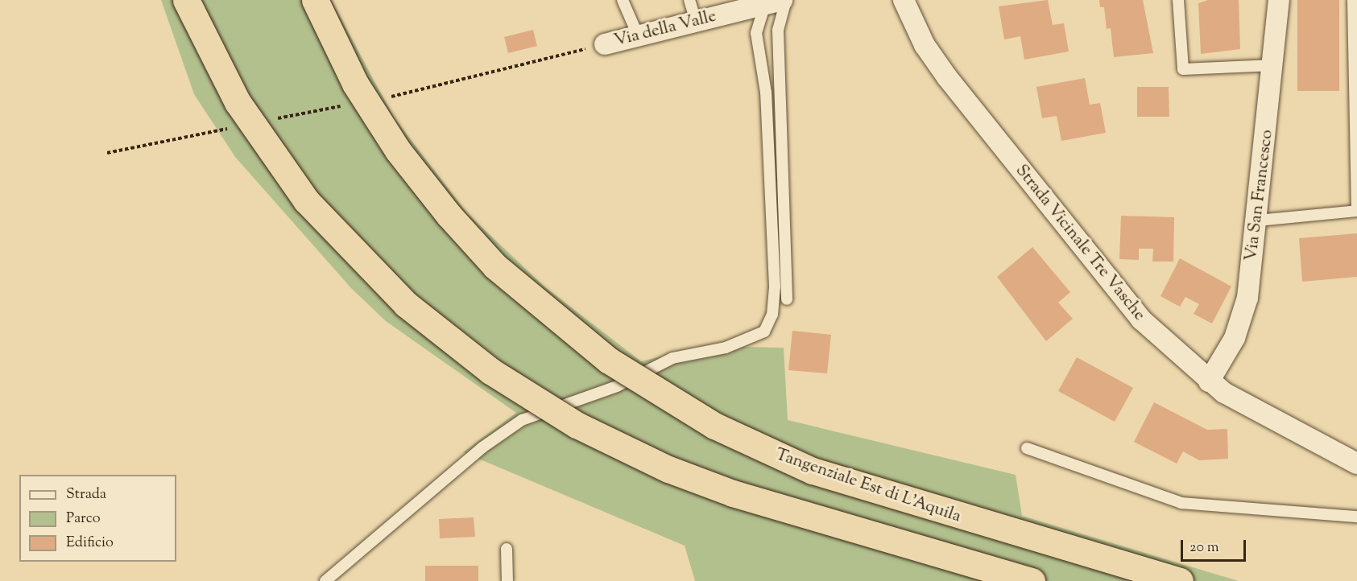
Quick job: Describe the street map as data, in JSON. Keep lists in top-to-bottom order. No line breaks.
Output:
{"streets":{"highway":["Tangenziale Est di L'Aquila"],"street":["Via della Valle","Via San Francesco","Strada Vicinale Tre Vasche"]},"crossings":[["Via San Francesco","Strada Vicinale Tre Vasche"]],"legend":["Strada","Parco","Edificio"],"scale_bar":"20 m"}
